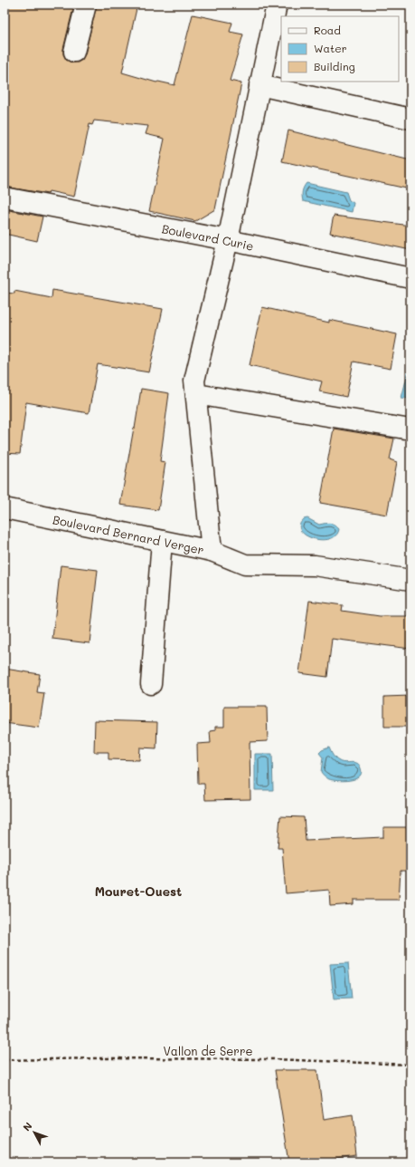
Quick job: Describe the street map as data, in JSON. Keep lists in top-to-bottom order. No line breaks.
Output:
{"streets":{"street":["Boulevard Curie","Boulevard Bernard Verger"],"path":["Vallon de Serre"]},"crossings":[["Boulevard Curie","Boulevard Bernard Verger"]],"districts":["Mouret-Ouest"],"legend":["Road","Water","Building"],"north":"top left"}
